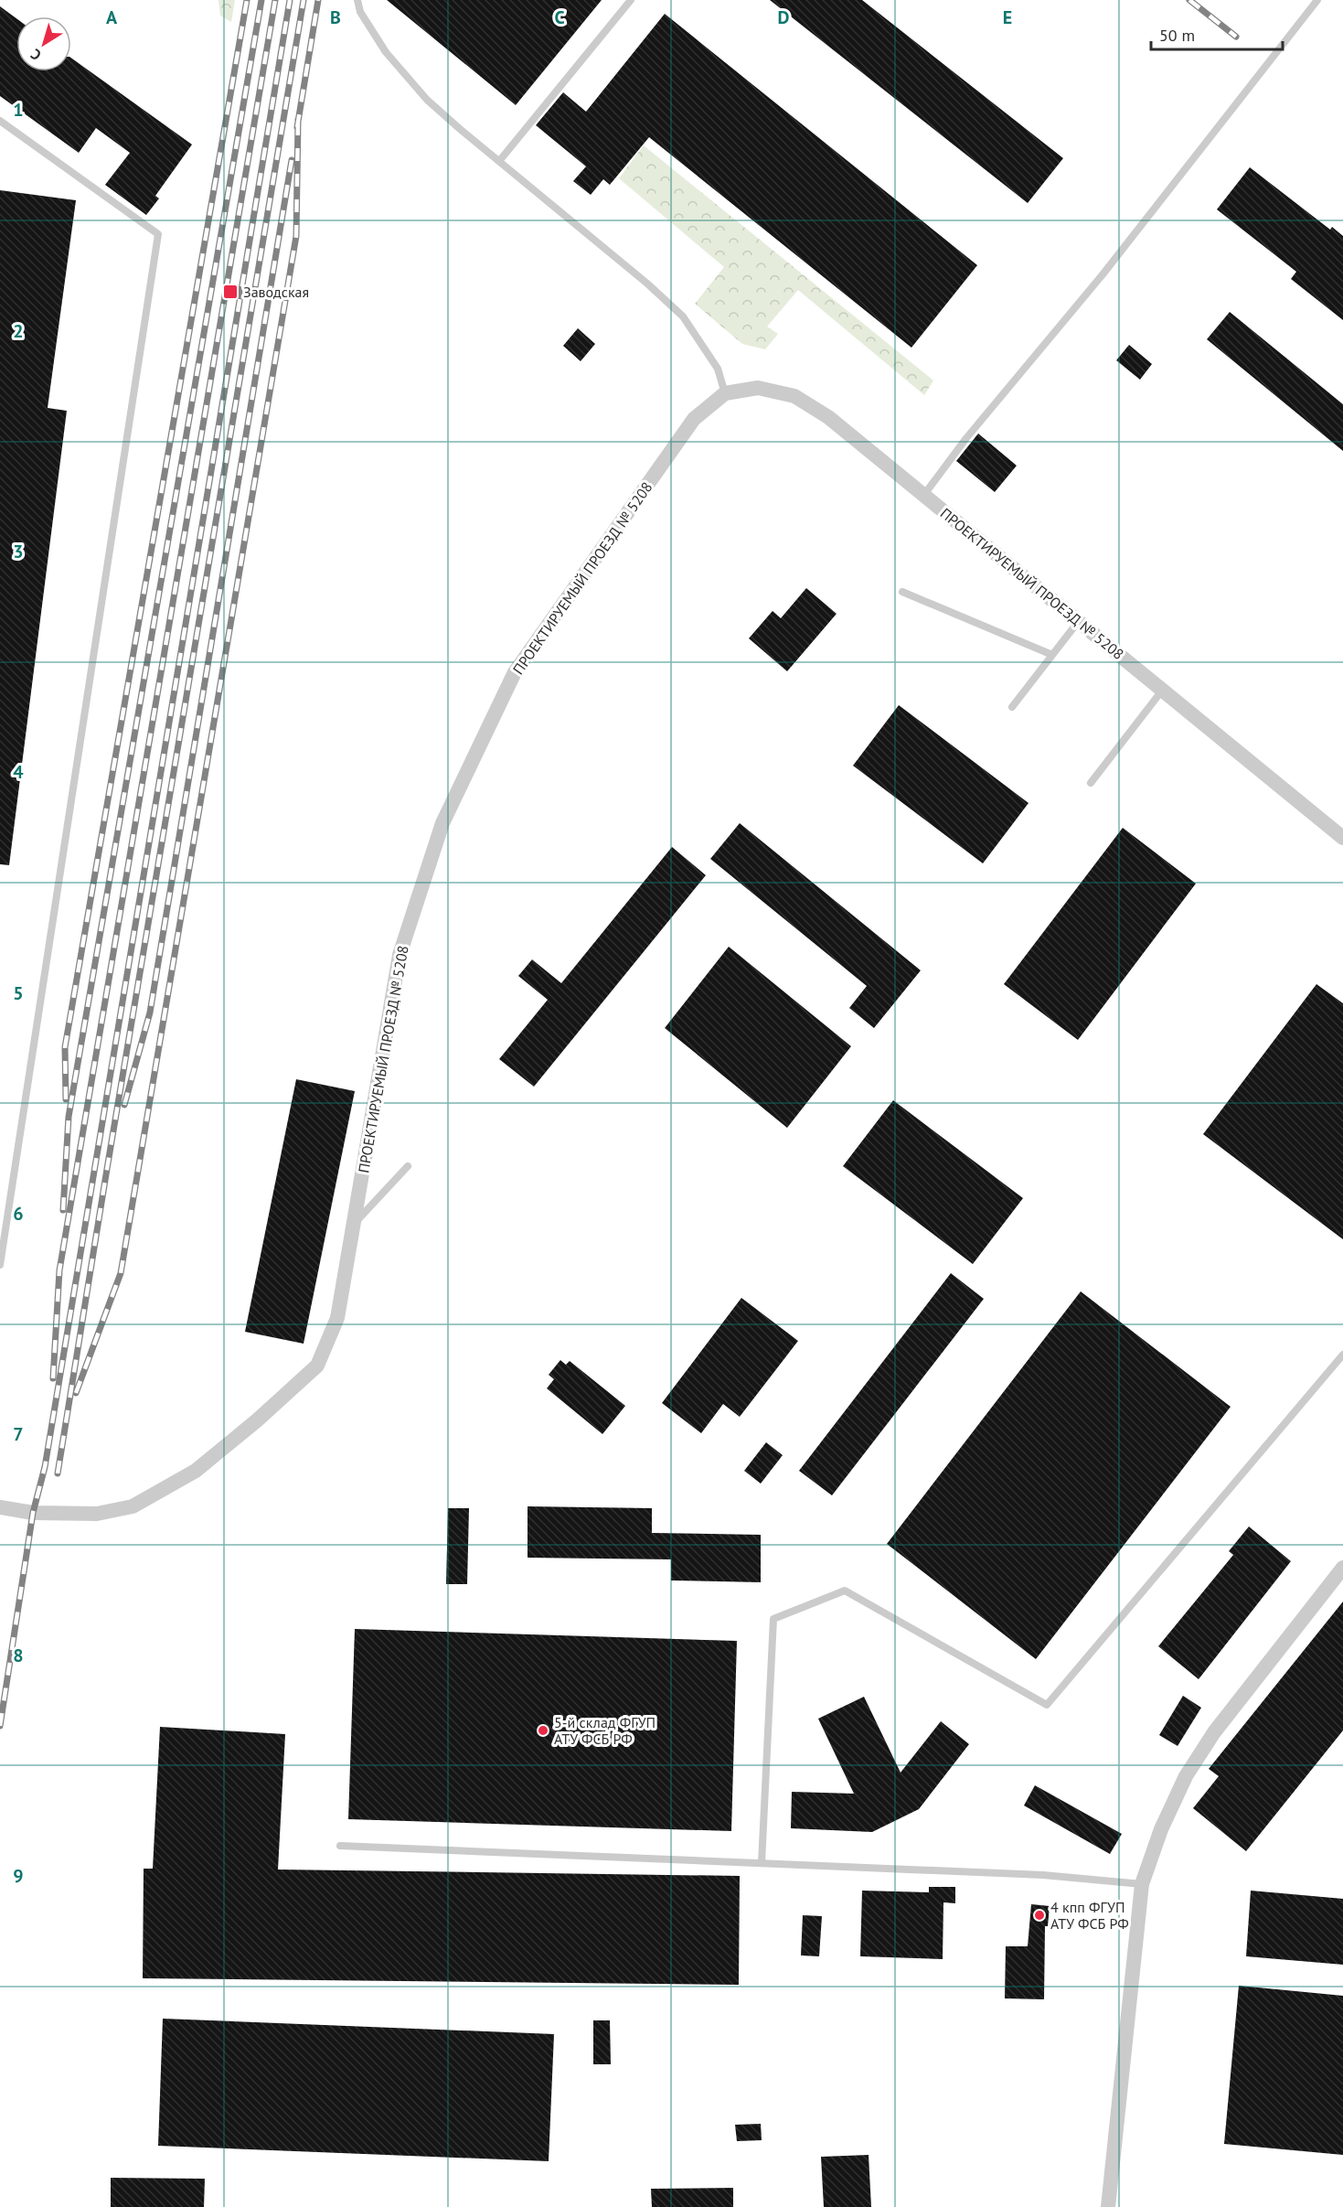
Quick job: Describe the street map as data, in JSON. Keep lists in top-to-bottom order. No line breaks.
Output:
{"streets":{"street":["ПРОЕКТИРУЕМЫЙ ПРОЕЗД № 5208"]},"places":{"transit":["Заводская"],"other":["5-й склад ФГУП АТУ ФСБ РФ","4 кпп ФГУП АТУ ФСБ РФ"]},"scale_bar":"50 m","north":"bottom left","grid":{"columns":["A","B","C","D","E"],"rows":["1","2","3","4","5","6","7","8","9"]}}
